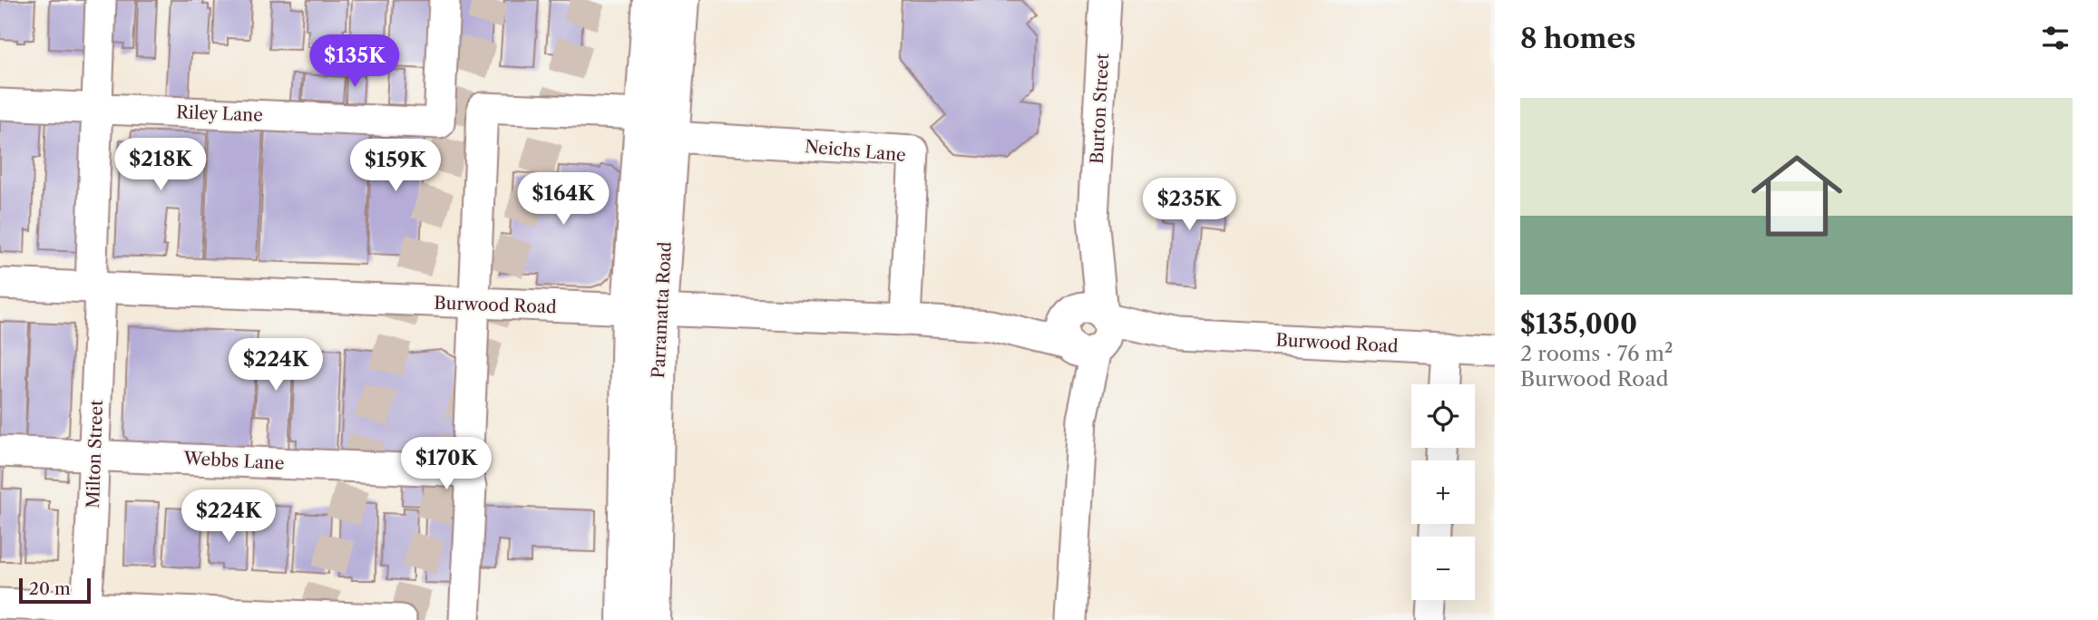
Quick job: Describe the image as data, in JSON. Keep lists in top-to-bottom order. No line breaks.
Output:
{"streets":{"highway":["Parramatta Road"],"street":["Burton Street","Riley Lane","Neichs Lane","Burwood Road","Milton Street","Webbs Lane"]},"crossings":[["Burton Street","Burwood Road"],["Riley Lane","Milton Street"],["Neichs Lane","Burwood Road"],["Neichs Lane","Parramatta Road"],["Burwood Road","Parramatta Road"],["Burwood Road","Milton Street"],["Milton Street","Webbs Lane"]],"scale_bar":"20 m","page":{"heading":"8 homes","price":["$135K","$218K","$159K","$164K","$235K","$224K","$170K","$224K"],"list":[{"name":"$135,000","note":"2 rooms · 76 m² · Burwood Road"}],"map_buttons":["+","−"],"scale":"20 m"}}
